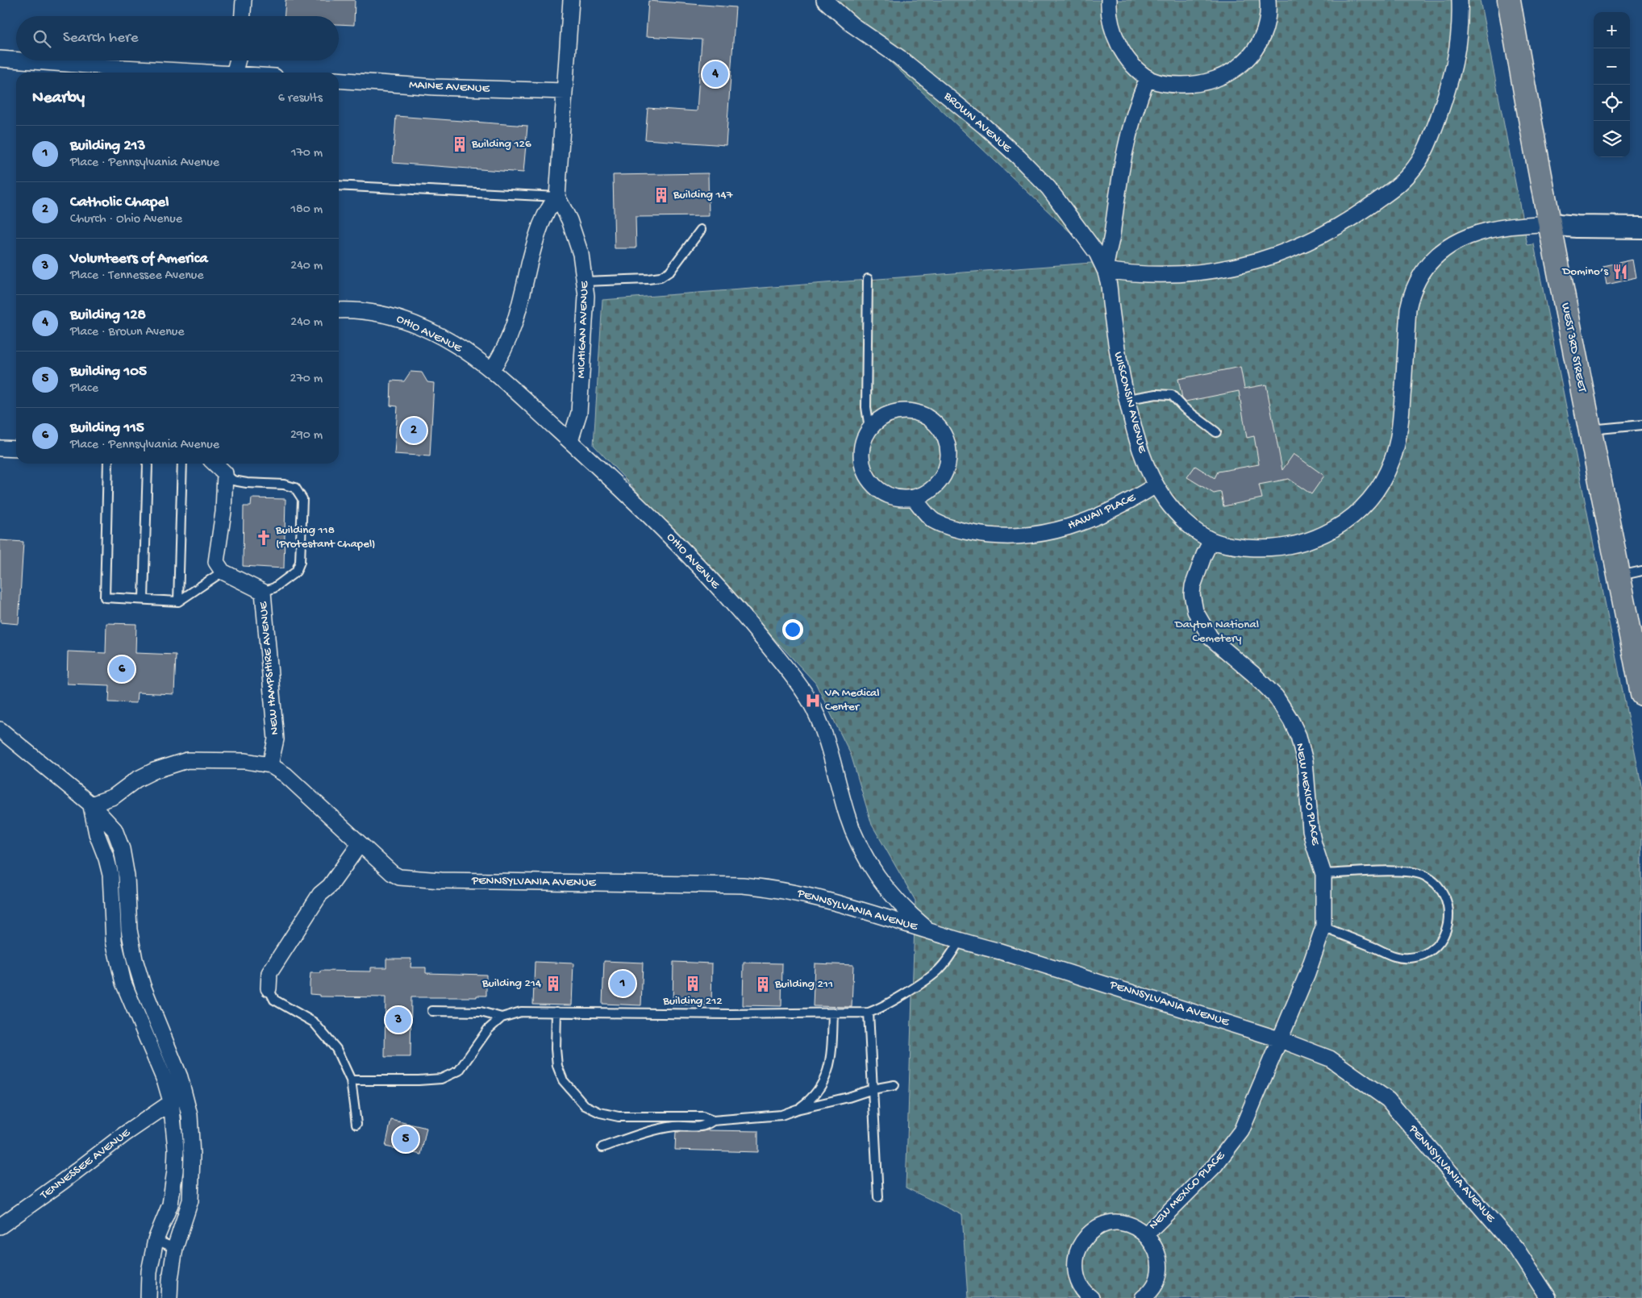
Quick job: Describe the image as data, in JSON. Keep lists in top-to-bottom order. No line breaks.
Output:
{"streets":{"main road":["WEST 3RD STREET"],"street":["MAINE AVENUE","BROWN AVENUE","MICHIGAN AVENUE","OHIO AVENUE","WISCONSIN AVENUE","HAWAII PLACE","NEW HAMPSHIRE AVENUE","NEW MEXICO PLACE","PENNSYLVANIA AVENUE","TENNESSEE AVENUE"]},"crossings":[["BROWN AVENUE","WISCONSIN AVENUE"],["MICHIGAN AVENUE","OHIO AVENUE"],["OHIO AVENUE","PENNSYLVANIA AVENUE"],["WEST 3RD STREET","WISCONSIN AVENUE"],["WISCONSIN AVENUE","HAWAII PLACE"],["WISCONSIN AVENUE","NEW MEXICO PLACE"],["NEW HAMPSHIRE AVENUE","PENNSYLVANIA AVENUE"],["NEW MEXICO PLACE","PENNSYLVANIA AVENUE"]],"parks":["Dayton National Cemetery"],"places":{"building":["Building 126","Building 147","Building 214","Building 212","Building 211"],"restaurant":["Domino’s"],"church":["Building 118 (Protestant Chapel)"],"hospital":["VA Medical Center"]},"page":{"map_buttons":["+","−"],"search":"Search here","pins":["4","2","6","1","3","5"],"heading":["Nearby","6 results"],"list":[{"mark":"1","name":"Building 213","note":"Place · Pennsylvania Avenue","value":"170 m"},{"mark":"2","name":"Catholic Chapel","note":"Church · Ohio Avenue","value":"180 m"},{"mark":"3","name":"Volunteers of America","note":"Place · Tennessee Avenue","value":"240 m"},{"mark":"4","name":"Building 128","note":"Place · Brown Avenue","value":"240 m"},{"mark":"5","name":"Building 105","note":"Place","value":"270 m"},{"mark":"6","name":"Building 115","note":"Place · Pennsylvania Avenue","value":"290 m"}]}}
